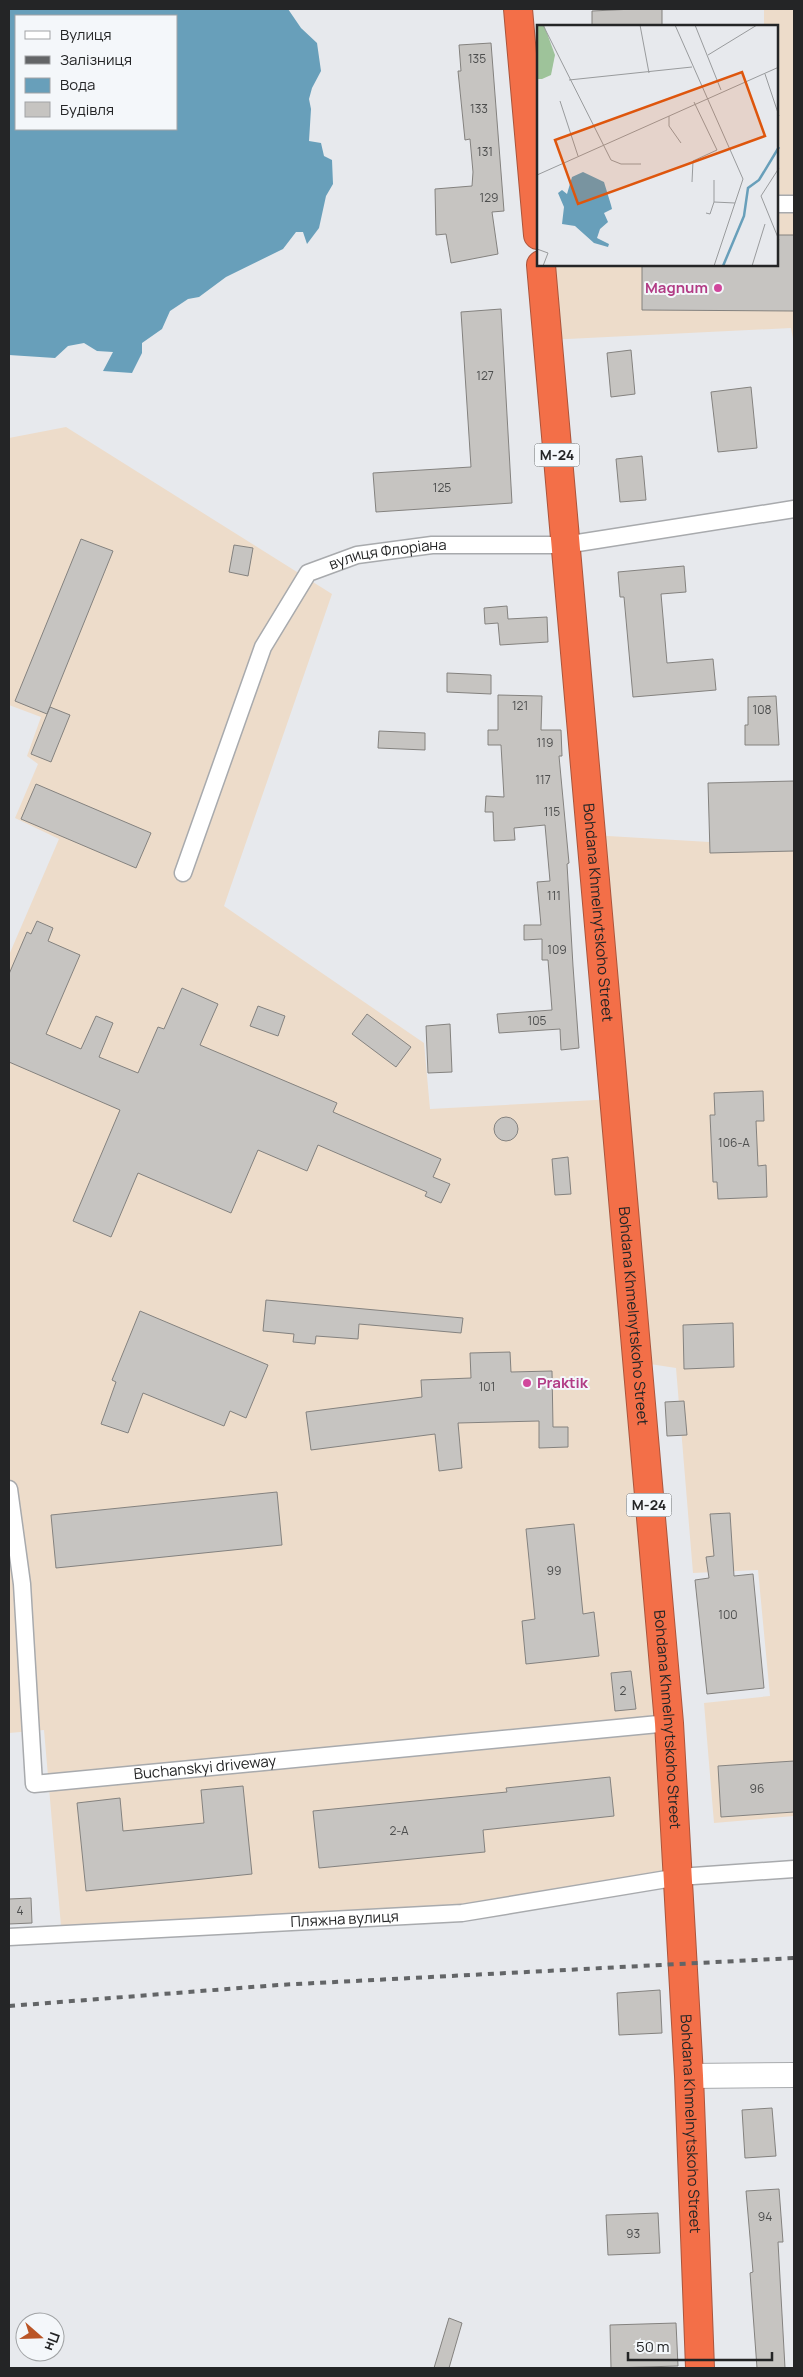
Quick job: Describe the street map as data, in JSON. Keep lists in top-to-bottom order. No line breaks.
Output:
{"streets":{"highway":["М-24","Bohdana Khmelnytskoho Street"],"street":["вулиця Флоріана","Buchanskyi driveway","Пляжна вулиця"]},"crossings":[["вулиця Флоріана","Bohdana Khmelnytskoho Street"],["Bohdana Khmelnytskoho Street","Buchanskyi driveway"],["Bohdana Khmelnytskoho Street","Пляжна вулиця"]],"places":["Magnum","Praktik"],"house_numbers":["135","133","131","129","127","125","121","108","119","117","115","111","109","105","106-А","101","99","100","2","96","2-А","4","94","93"],"legend":["Вулиця","Залізниця","Вода","Будівля"],"scale_bar":"50 m","north":"right"}
